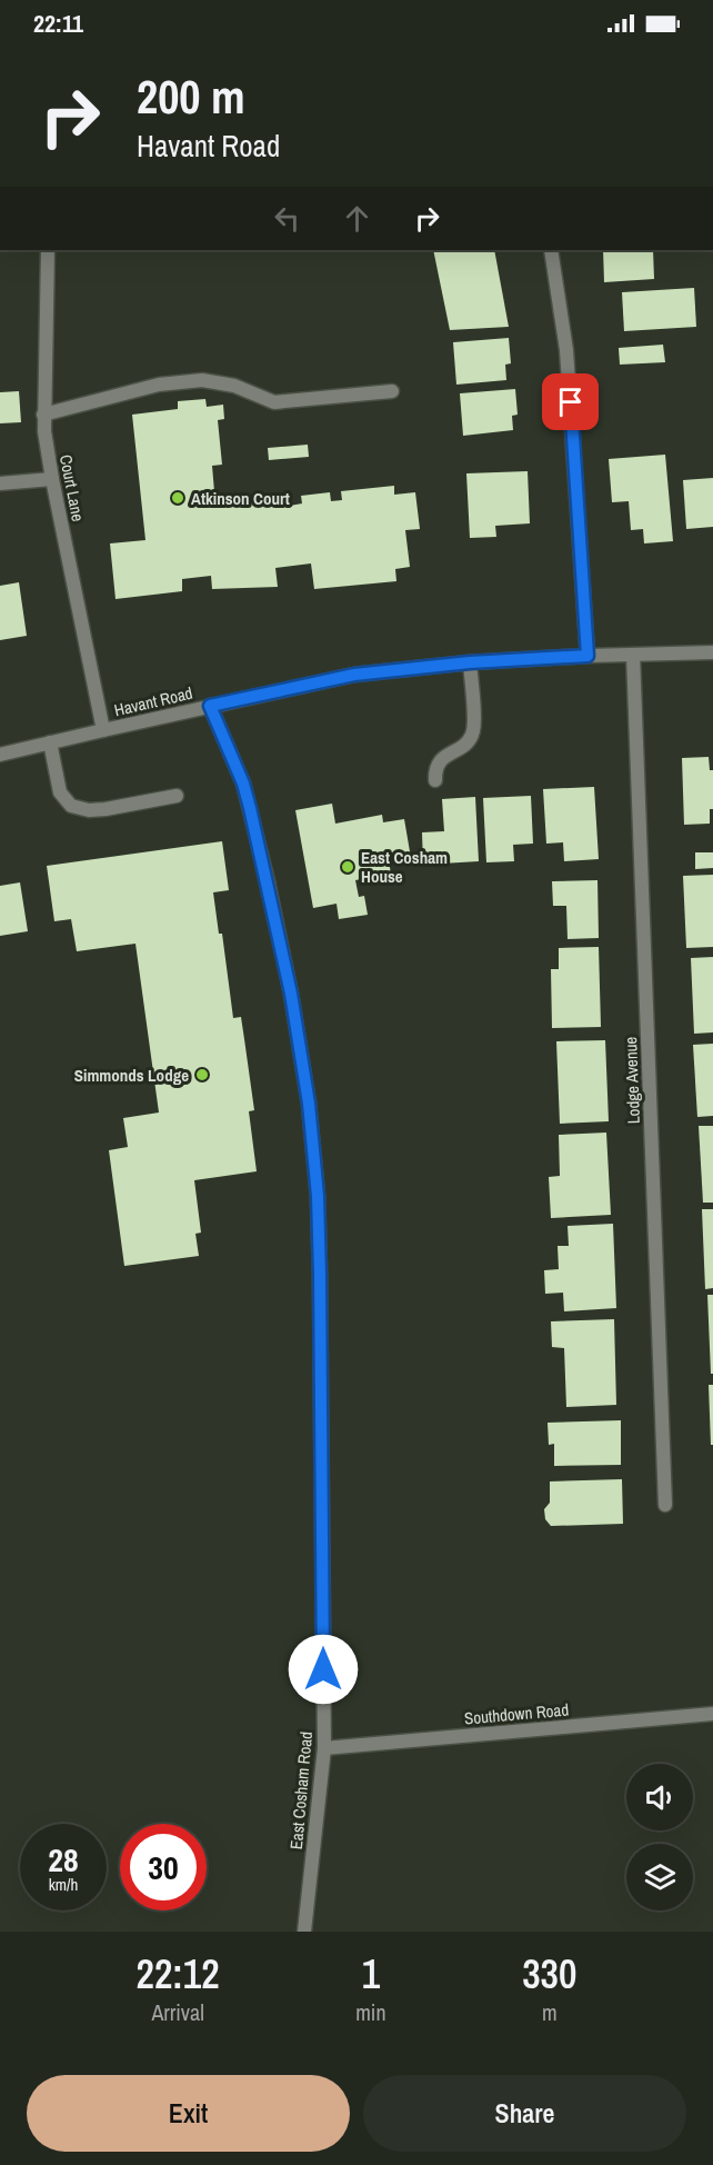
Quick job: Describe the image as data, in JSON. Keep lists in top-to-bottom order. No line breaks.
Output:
{"streets":{"street":["Court Lane","Havant Road","Lodge Avenue","Southdown Road","East Cosham Road"]},"crossings":[["Court Lane","Havant Road"],["Havant Road","Lodge Avenue"],["Havant Road","East Cosham Road"],["Southdown Road","East Cosham Road"]],"places":["Atkinson Court","East Cosham House","Simmonds Lodge"],"page":{"status":"22:11","turn":["200 m","Havant Road"],"speed":"28 km/h","limit":"30","eta":["22:12","Arrival","1","min","330","m"],"buttons":["Exit","Share"]}}
